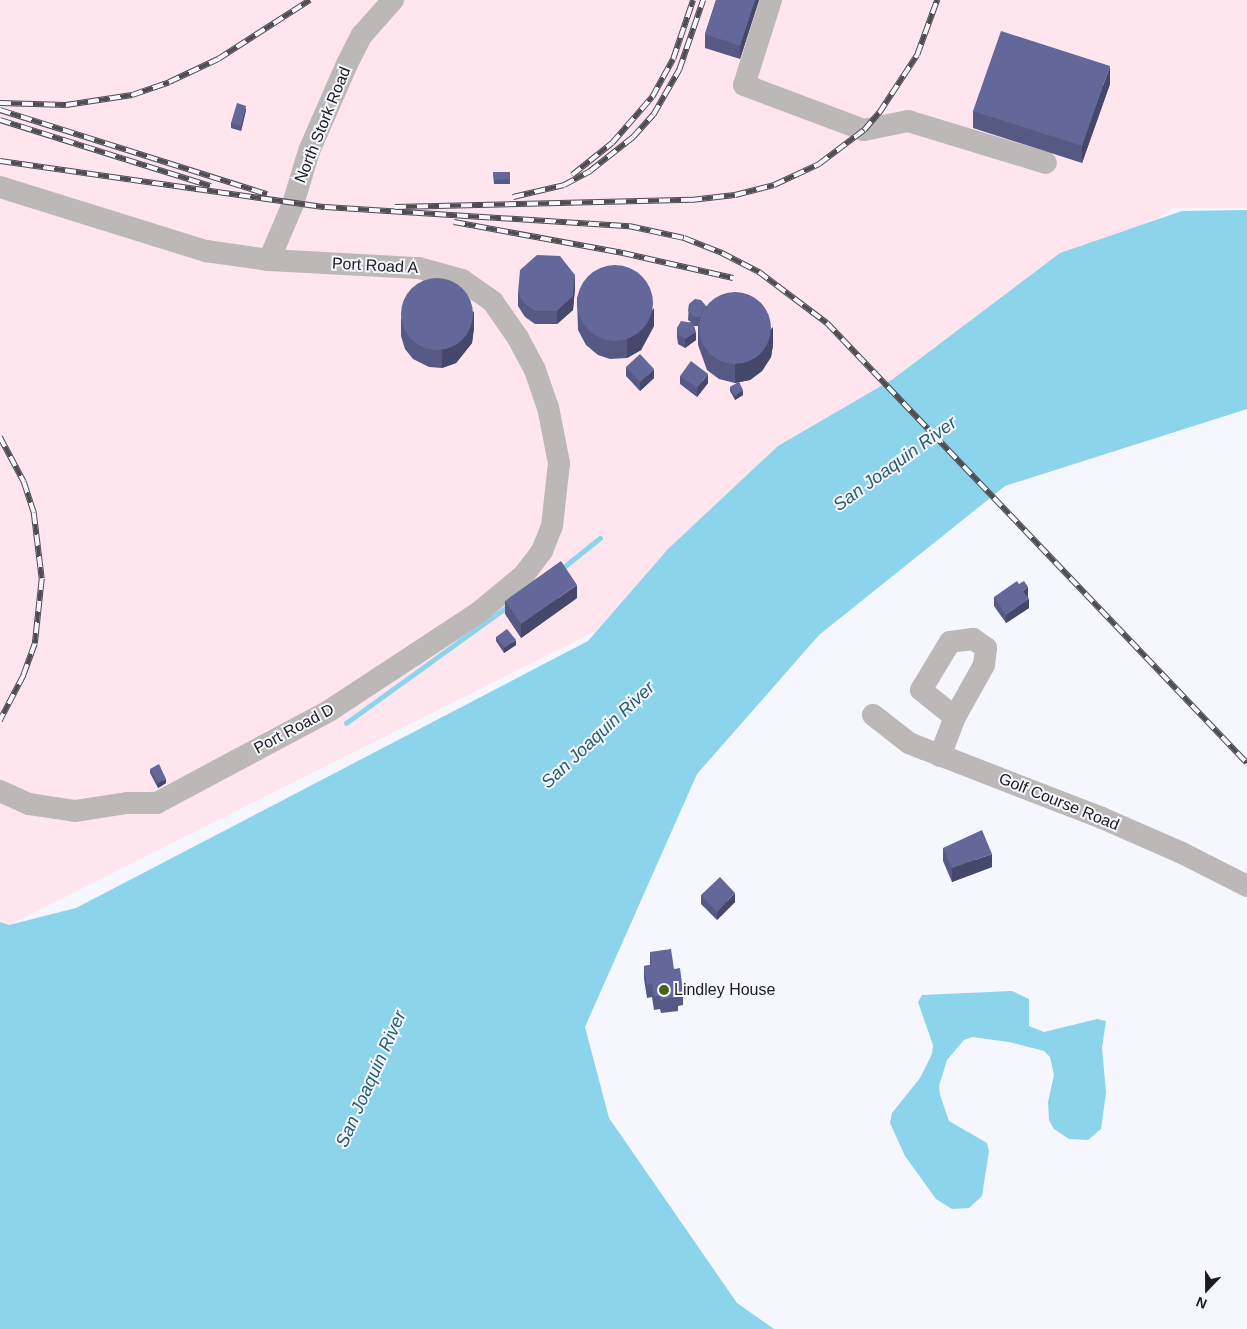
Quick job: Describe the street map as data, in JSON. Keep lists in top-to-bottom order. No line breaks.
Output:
{"streets":{"street":["North Stork Road","Port Road A","Port Road D","Golf Course Road"]},"crossings":[["North Stork Road","Port Road A"],["Port Road A","Port Road D"]],"water":["San Joaquin River"],"places":["Lindley House"],"north":"bottom"}
